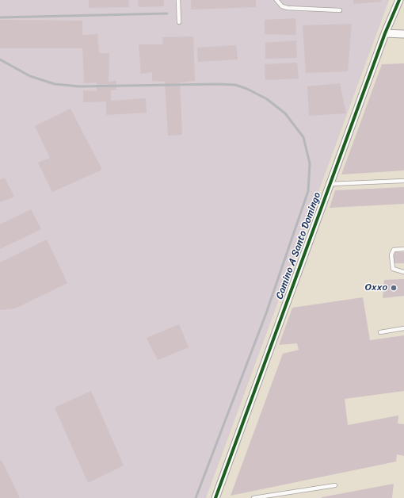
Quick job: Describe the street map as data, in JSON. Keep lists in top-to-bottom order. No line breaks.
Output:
{"streets":{"street":["Camino A Santo Domingo"]},"places":["Oxxo"]}
